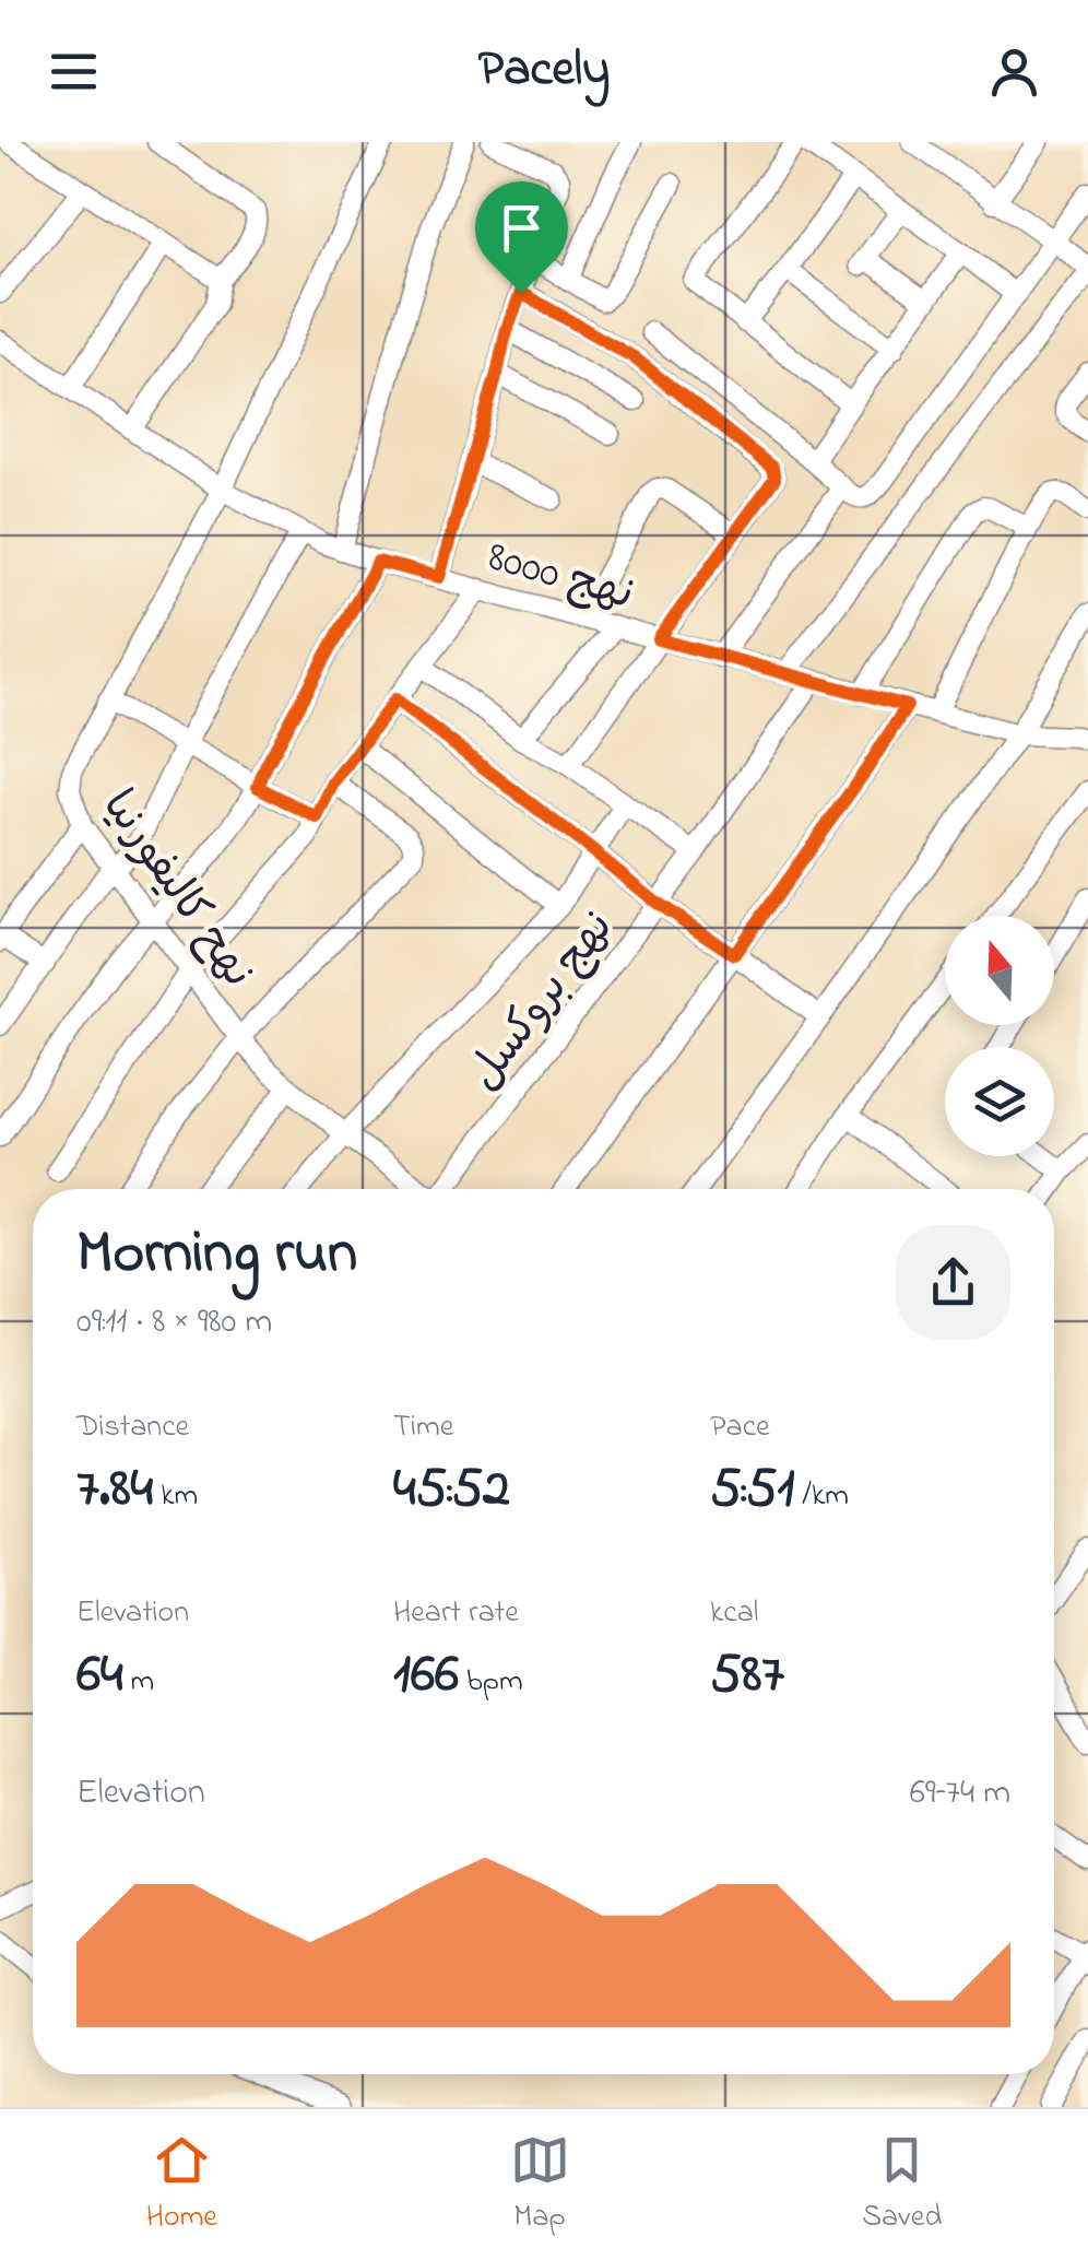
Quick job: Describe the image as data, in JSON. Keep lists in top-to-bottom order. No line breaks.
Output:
{"streets":{"street":["نهج 8000","نهح كاليفورنيا","نهج بروكسل"]},"crossings":[["نهج 8000","نهح كاليفورنيا"],["نهج 8000","نهج بروكسل"]],"north":"top","page":{"header":"Pacely","heading":["Morning run","09:11 · 8 × 980 m"],"stats":[["Distance","7.84 km"],["Time","45:52"],["Pace","5:51 /km"],["Elevation","64 m"],["Heart rate","166 bpm"],["kcal","587"]],"chart":["Elevation","69–74 m"],"tabs":["Home","Map","Saved"]}}
